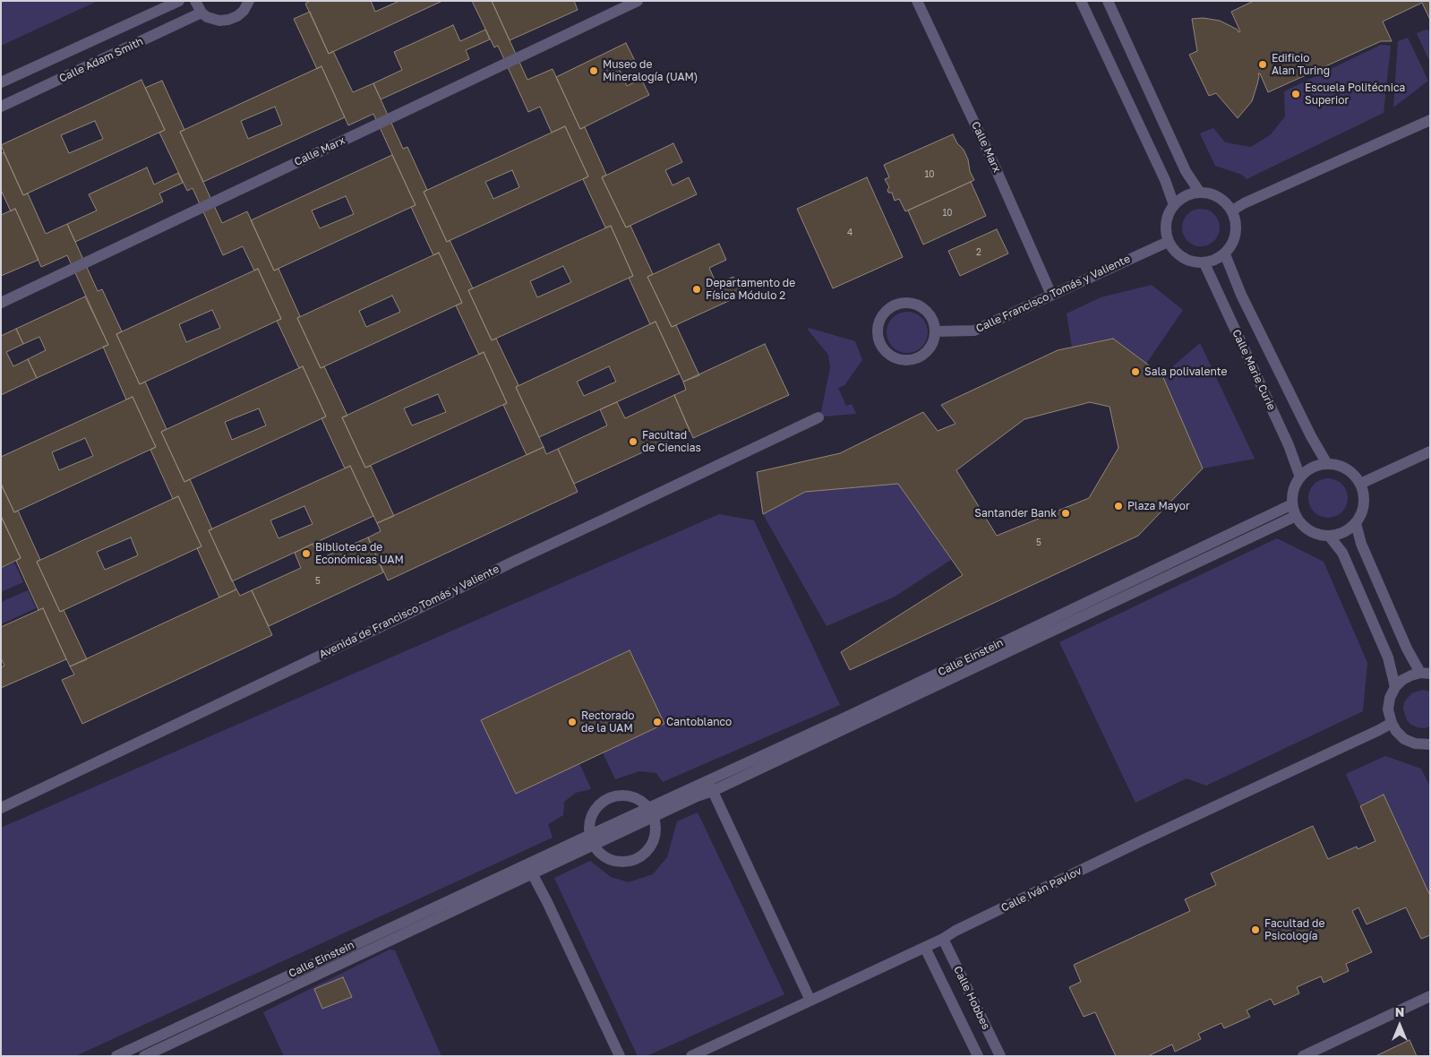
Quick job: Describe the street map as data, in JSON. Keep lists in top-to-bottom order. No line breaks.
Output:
{"streets":{"street":["Calle Adam Smith","Calle Marx","Calle Francisco Tomás y Valiente","Calle Marie Curie","Avenida de Francisco Tomás y Valiente","Calle Einstein","Calle Iván Pavlov","Calle Hobbes"]},"crossings":[["Calle Marx","Calle Francisco Tomás y Valiente"],["Calle Francisco Tomás y Valiente","Calle Marie Curie"],["Calle Marie Curie","Calle Einstein"],["Calle Iván Pavlov","Calle Hobbes"]],"places":["Edificio Alan Turing","Museo de Mineralogía (UAM)","Escuela Politécnica Superior","Departamento de Física Módulo 2","Sala polivalente","Facultad de Ciencias","Plaza Mayor","Santander Bank","Biblioteca de Económicas UAM","Rectorado de la UAM","Cantoblanco","Facultad de Psicología"],"house_numbers":["10","10","4","2","5","5"],"north":"top"}
